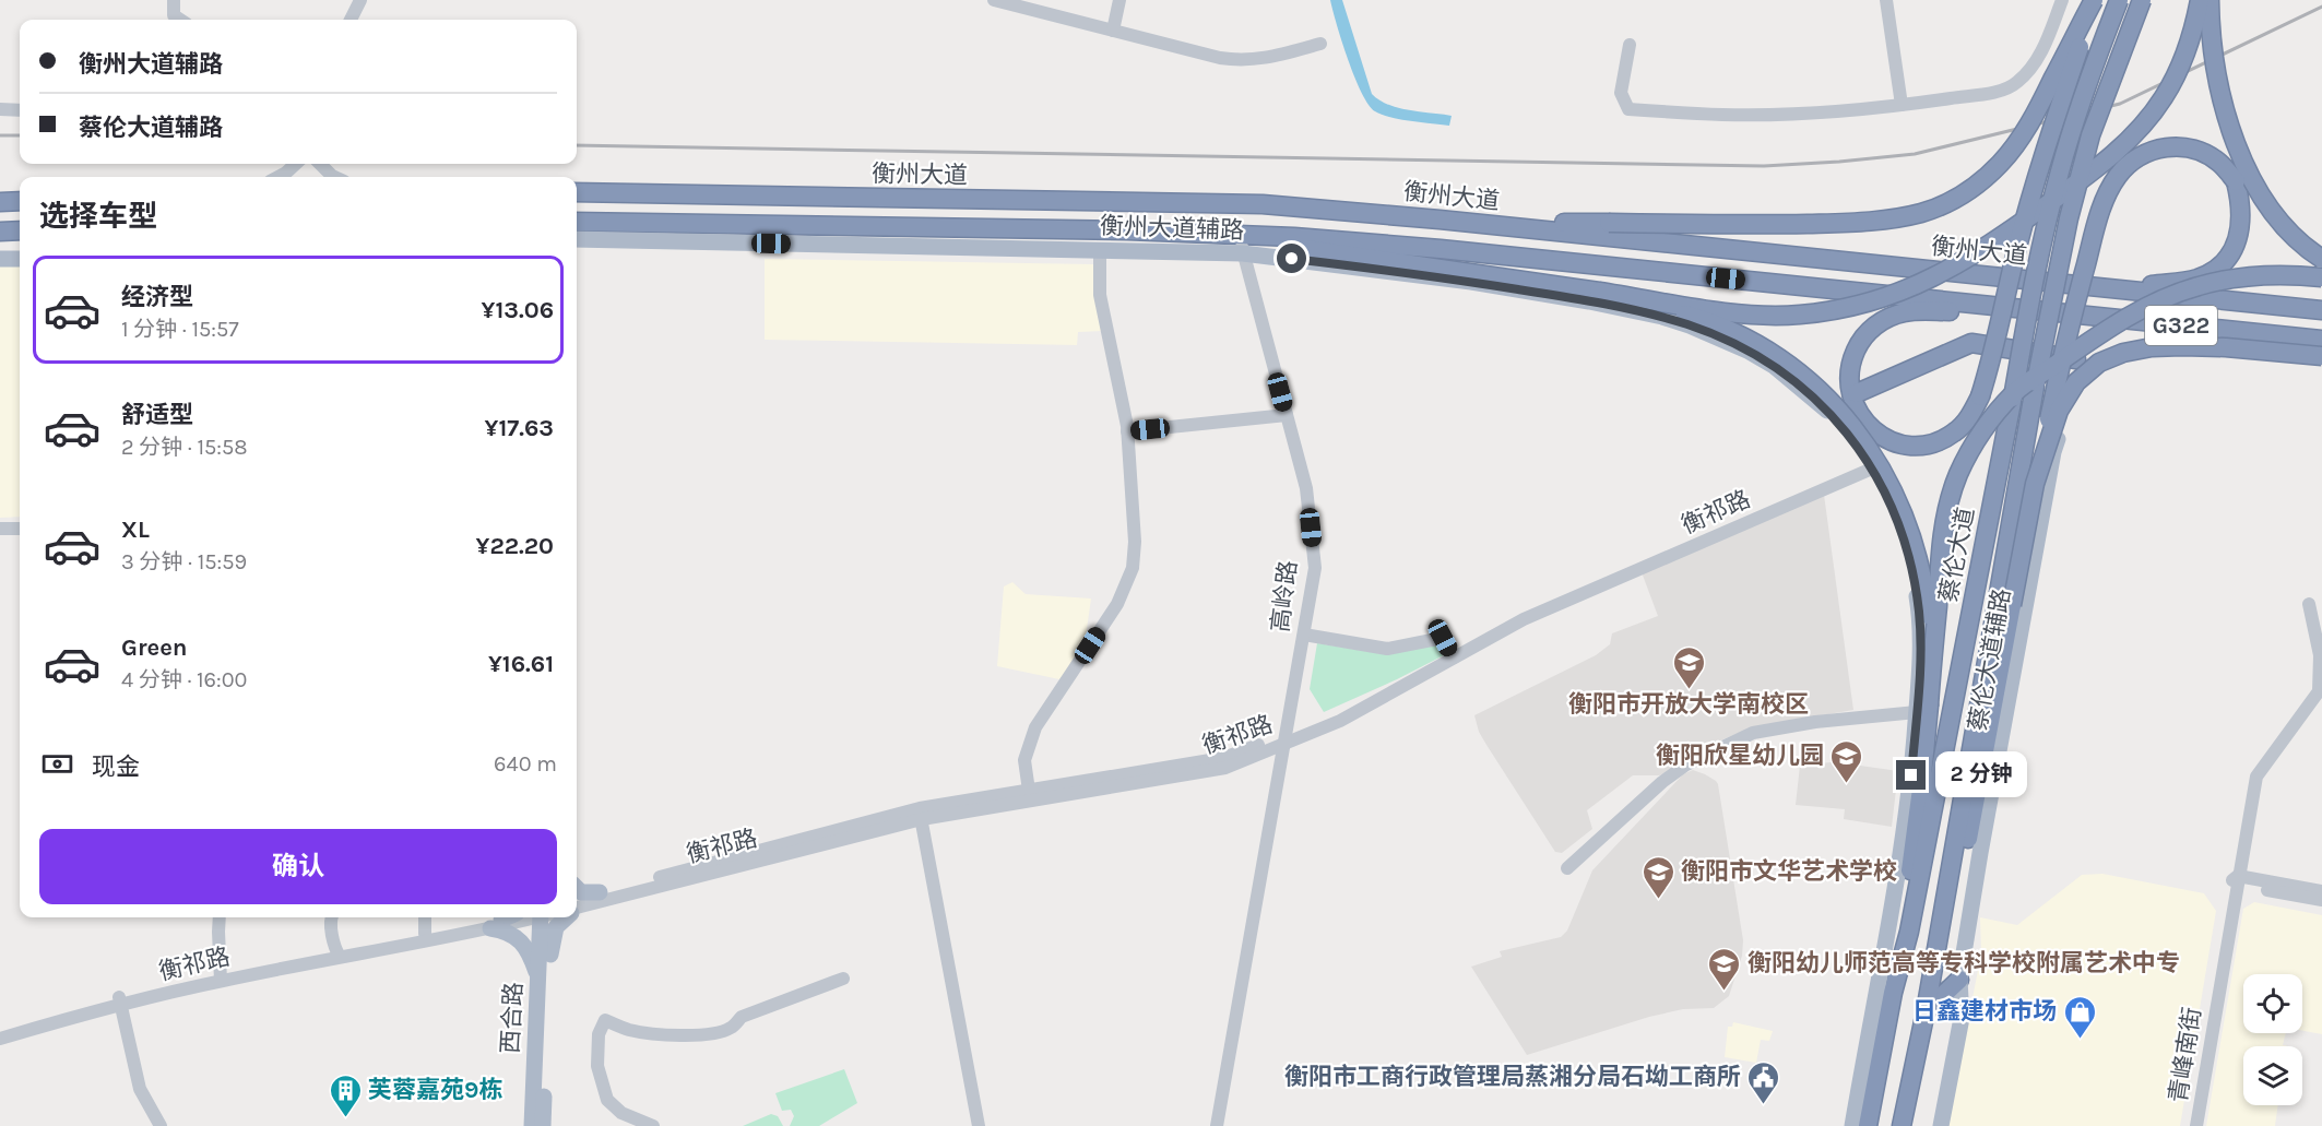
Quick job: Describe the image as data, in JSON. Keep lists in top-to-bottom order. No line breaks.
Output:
{"streets":{"highway":["衡州大道","G322","蔡伦大道"],"main road":["衡州大道辅路","蔡伦大道辅路","西合路"],"street":["衡祁路","高岭路","青峰南街"]},"crossings":[["衡州大道辅路","衡祁路"],["衡州大道辅路","高岭路"],["衡祁路","高岭路"]],"places":{"school or university":["衡阳市开放大学南校区","衡阳欣星幼儿园","衡阳市文华艺术学校","衡阳幼儿师范高等专科学校附属艺术中专"],"shop":["日鑫建材市场"],"public building":["衡阳市工商行政管理局蒸湘分局石坳工商所"],"building":["芙蓉嘉苑9栋"]},"page":{"banner":["衡州大道辅路","蔡伦大道辅路"],"heading":"选择车型","list":[{"name":"经济型","note":"1 分钟 · 15:57","value":"¥13.06"},{"name":"舒适型","note":"2 分钟 · 15:58","value":"¥17.63"},{"name":"XL","note":"3 分钟 · 15:59","value":"¥22.20"},{"name":"Green","note":"4 分钟 · 16:00","value":"¥16.61"}],"pay":["现金","640 m"],"bubble":"2 分钟","buttons":"确认"}}
